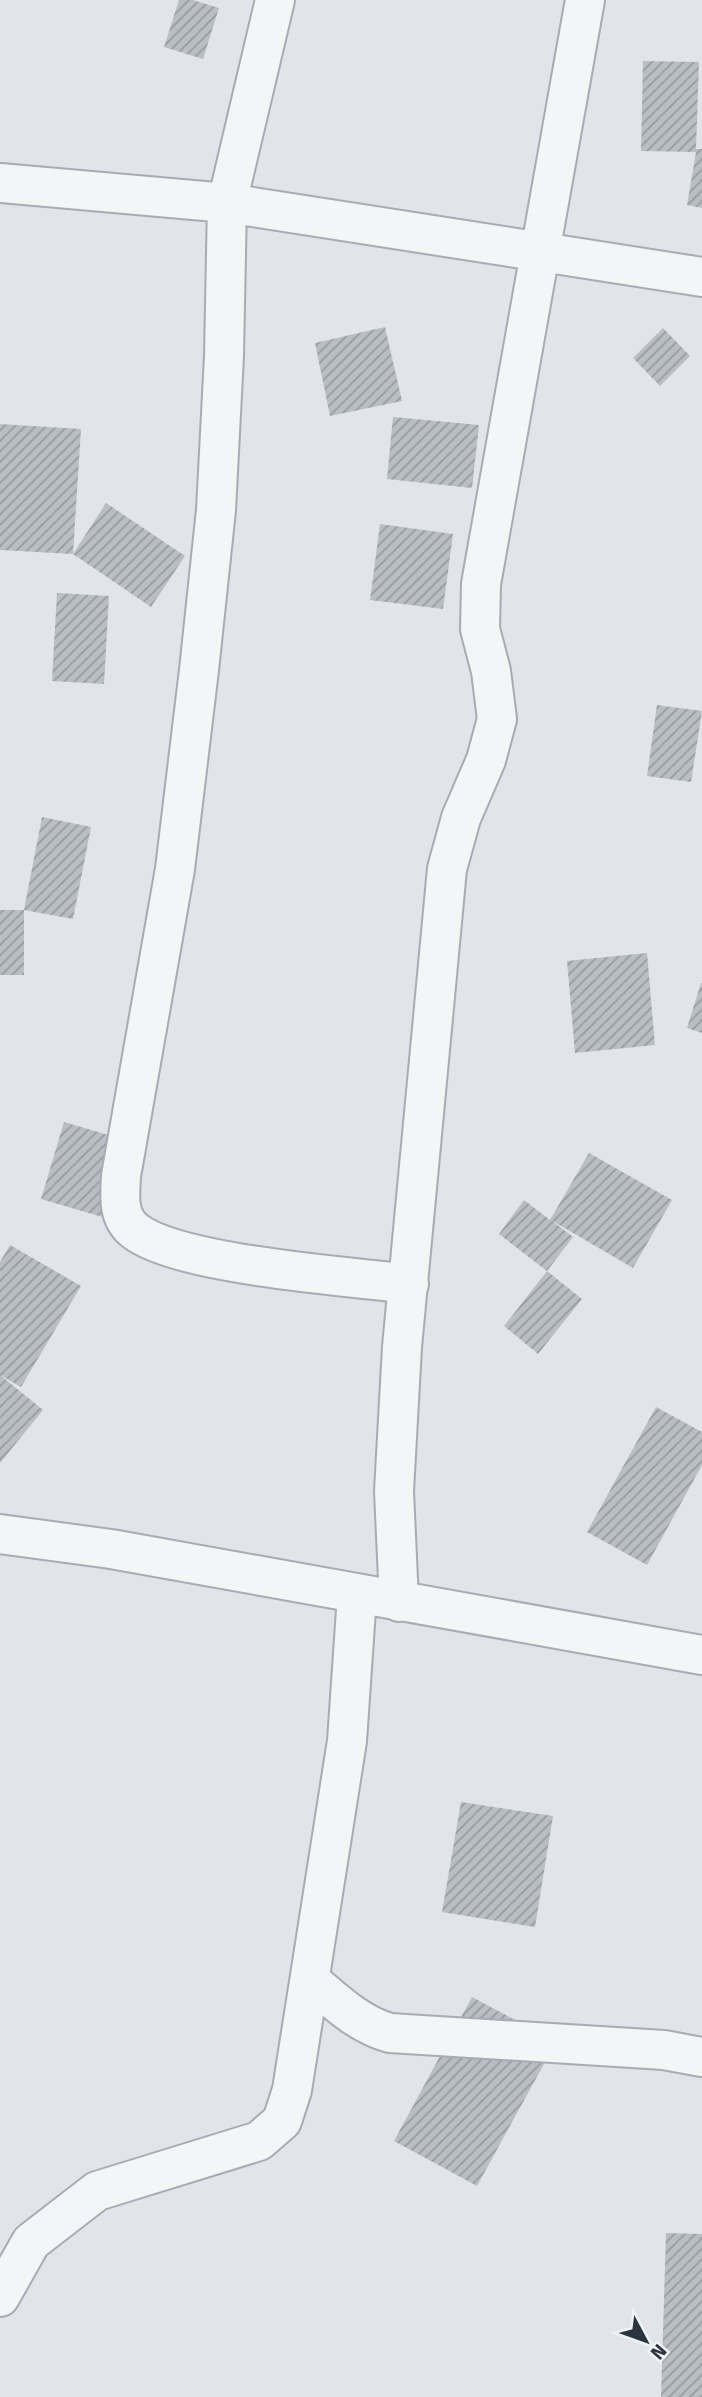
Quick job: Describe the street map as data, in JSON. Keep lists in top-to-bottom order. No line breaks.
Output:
{"north":"bottom right"}
